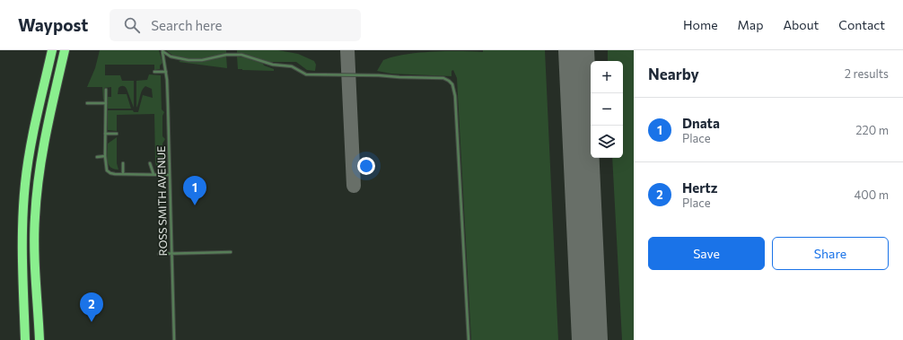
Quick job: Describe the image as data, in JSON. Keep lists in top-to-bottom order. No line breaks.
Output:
{"streets":{"lane":["ROSS SMITH AVENUE"]},"page":{"header":"Waypost","search":"Search here","nav":["Home","Map","About","Contact"],"heading":["Nearby","2 results"],"map_buttons":["+","−"],"list":[{"mark":"1","name":"Dnata","note":"Place","value":"220 m"},{"mark":"2","name":"Hertz","note":"Place","value":"400 m"}],"pins":["1","2"],"buttons":["Save","Share"]}}
